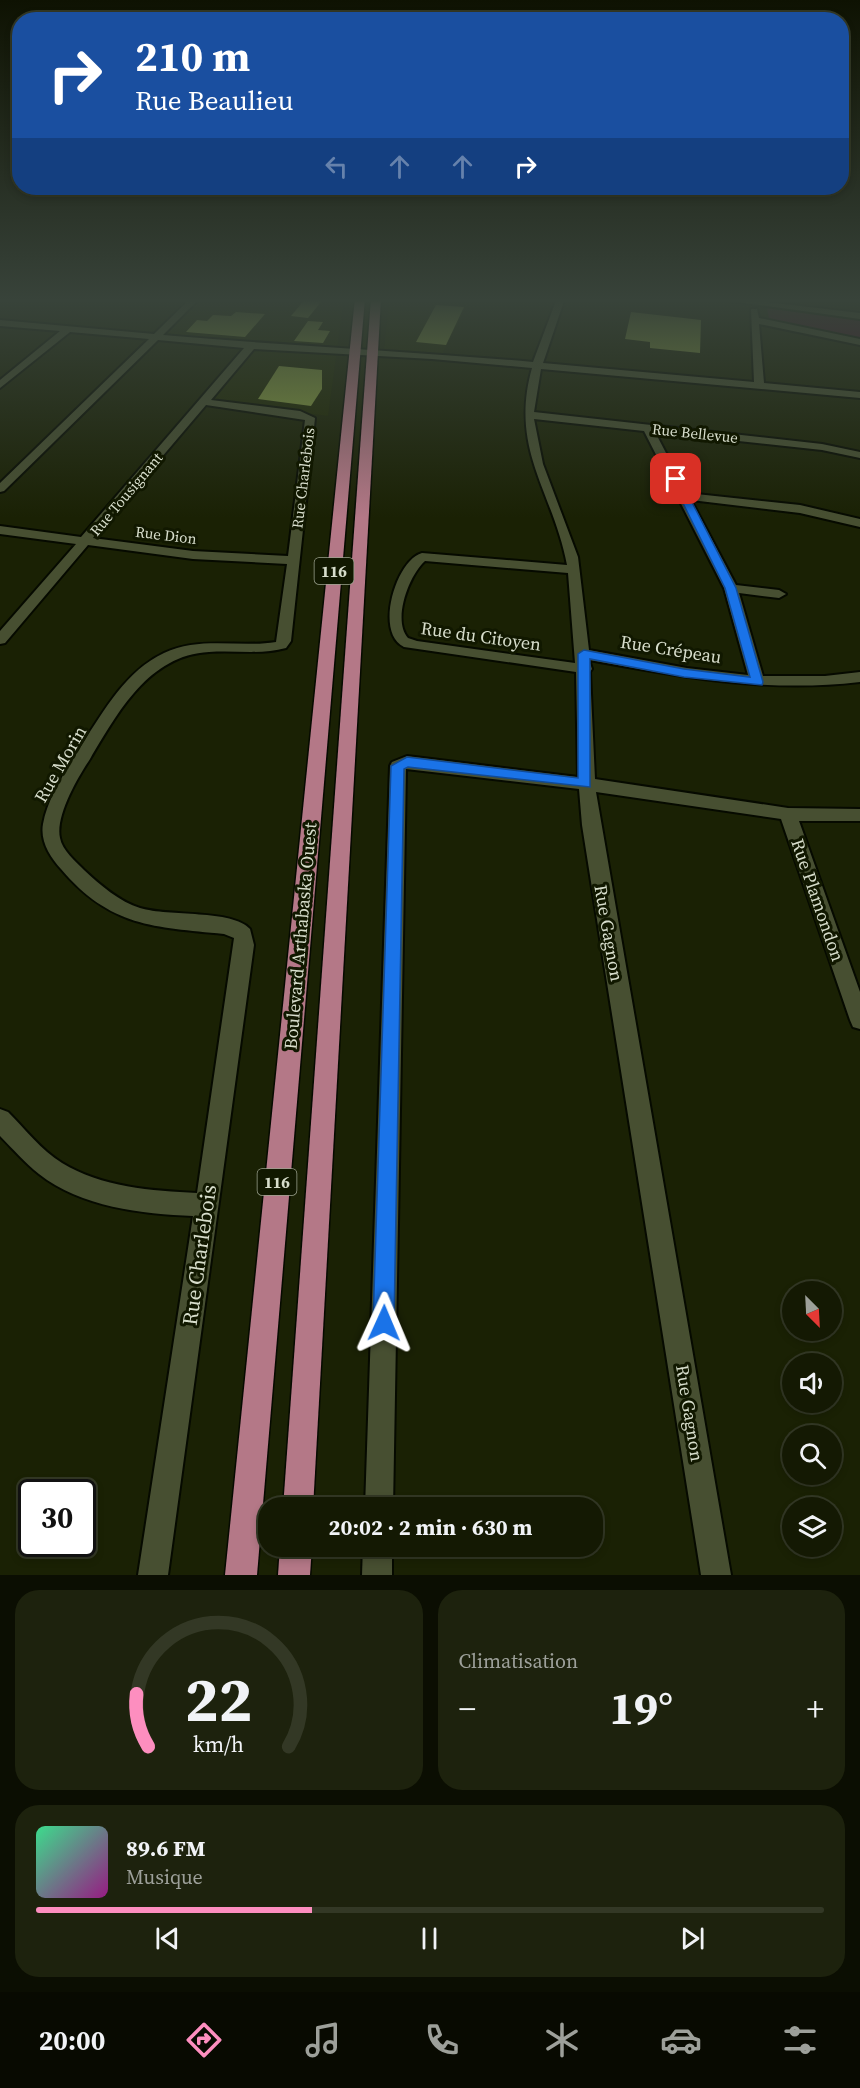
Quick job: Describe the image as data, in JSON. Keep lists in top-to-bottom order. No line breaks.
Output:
{"streets":{"main road":["116","Boulevard Arthabaska Ouest"],"street":["Rue Bellevue","Rue Charlebois","Rue Tousignant","Rue Dion","Rue du Citoyen","Rue Crépeau","Rue Morin","Rue Plamondon","Rue Gagnon"]},"crossings":[["Rue Bellevue","Rue Gagnon"],["Rue Charlebois","Rue Tousignant"],["Rue Charlebois","Rue Dion"],["Rue Charlebois","Rue Morin"],["Rue Tousignant","Rue Dion"],["Rue du Citoyen","Rue Crépeau"],["Rue du Citoyen","Rue Gagnon"],["Rue Crépeau","Rue Gagnon"]],"north":"bottom right","page":{"turn":["210 m","Rue Beaulieu"],"limit":"30","trip":"20:02 · 2 min · 630 m","tile":"Climatisation","heat":["−","19°","+"],"song":["89.6 FM","Musique"],"tabs":"20:00","gauge":["22","km/h"]}}
